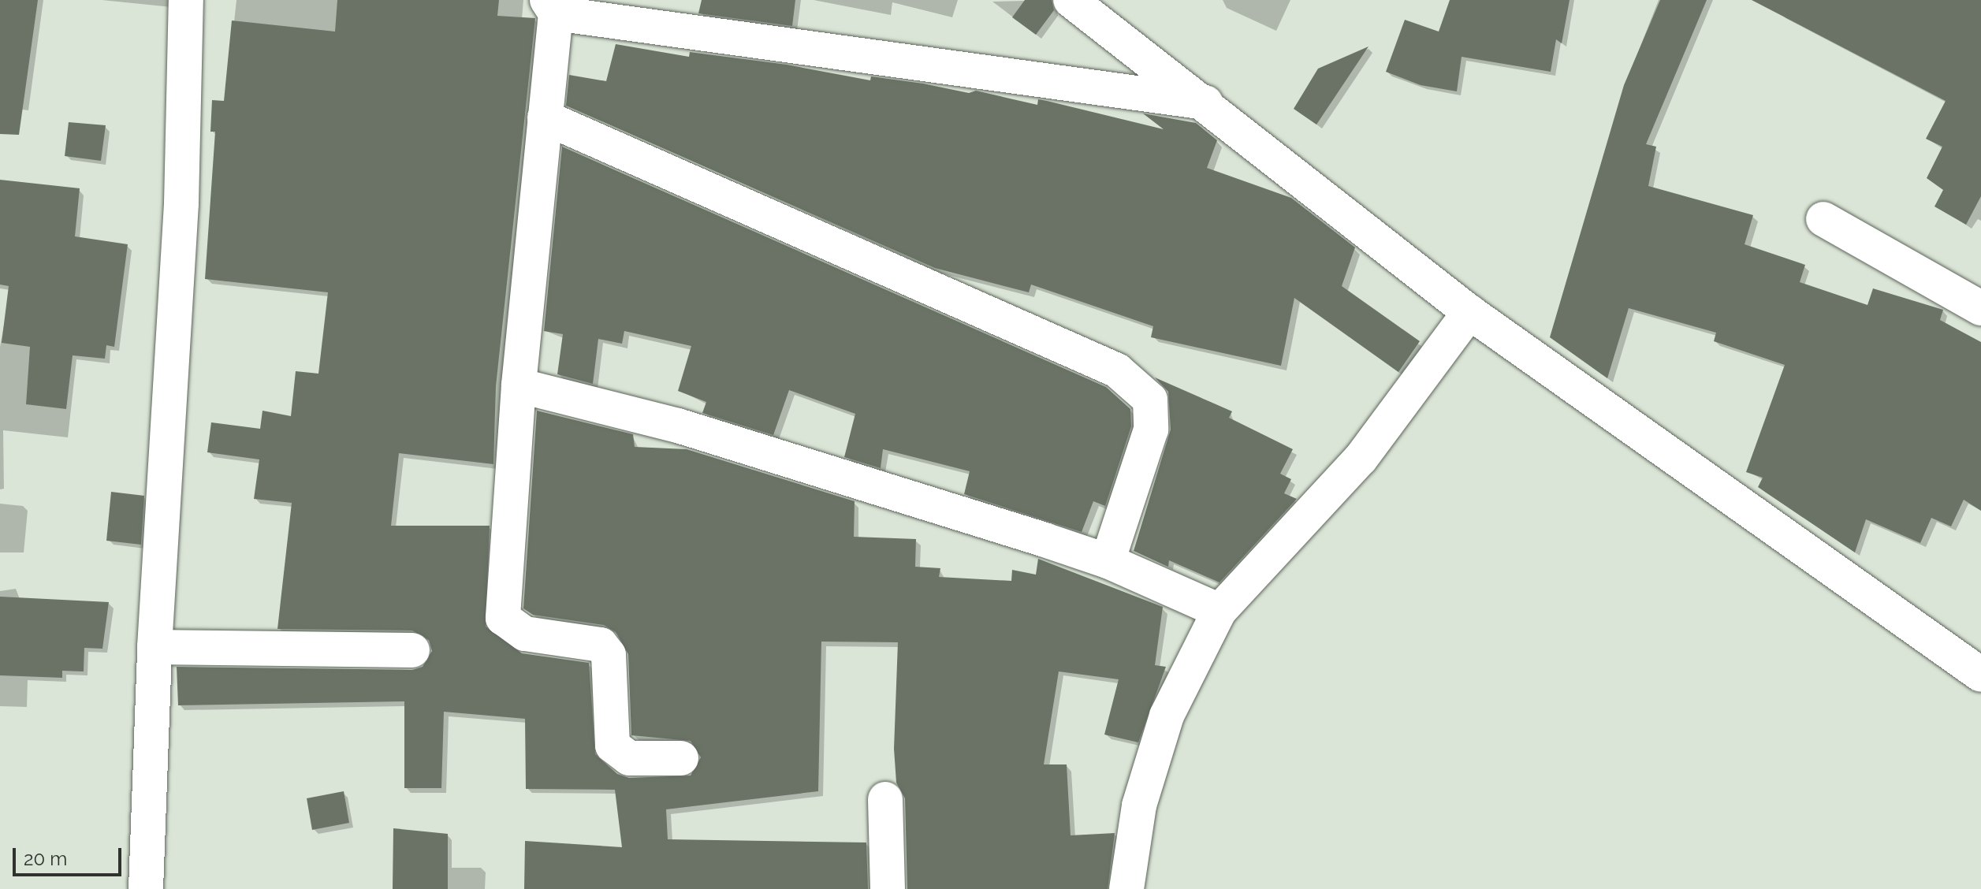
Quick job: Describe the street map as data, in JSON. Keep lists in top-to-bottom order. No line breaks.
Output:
{"scale_bar":"20 m"}
